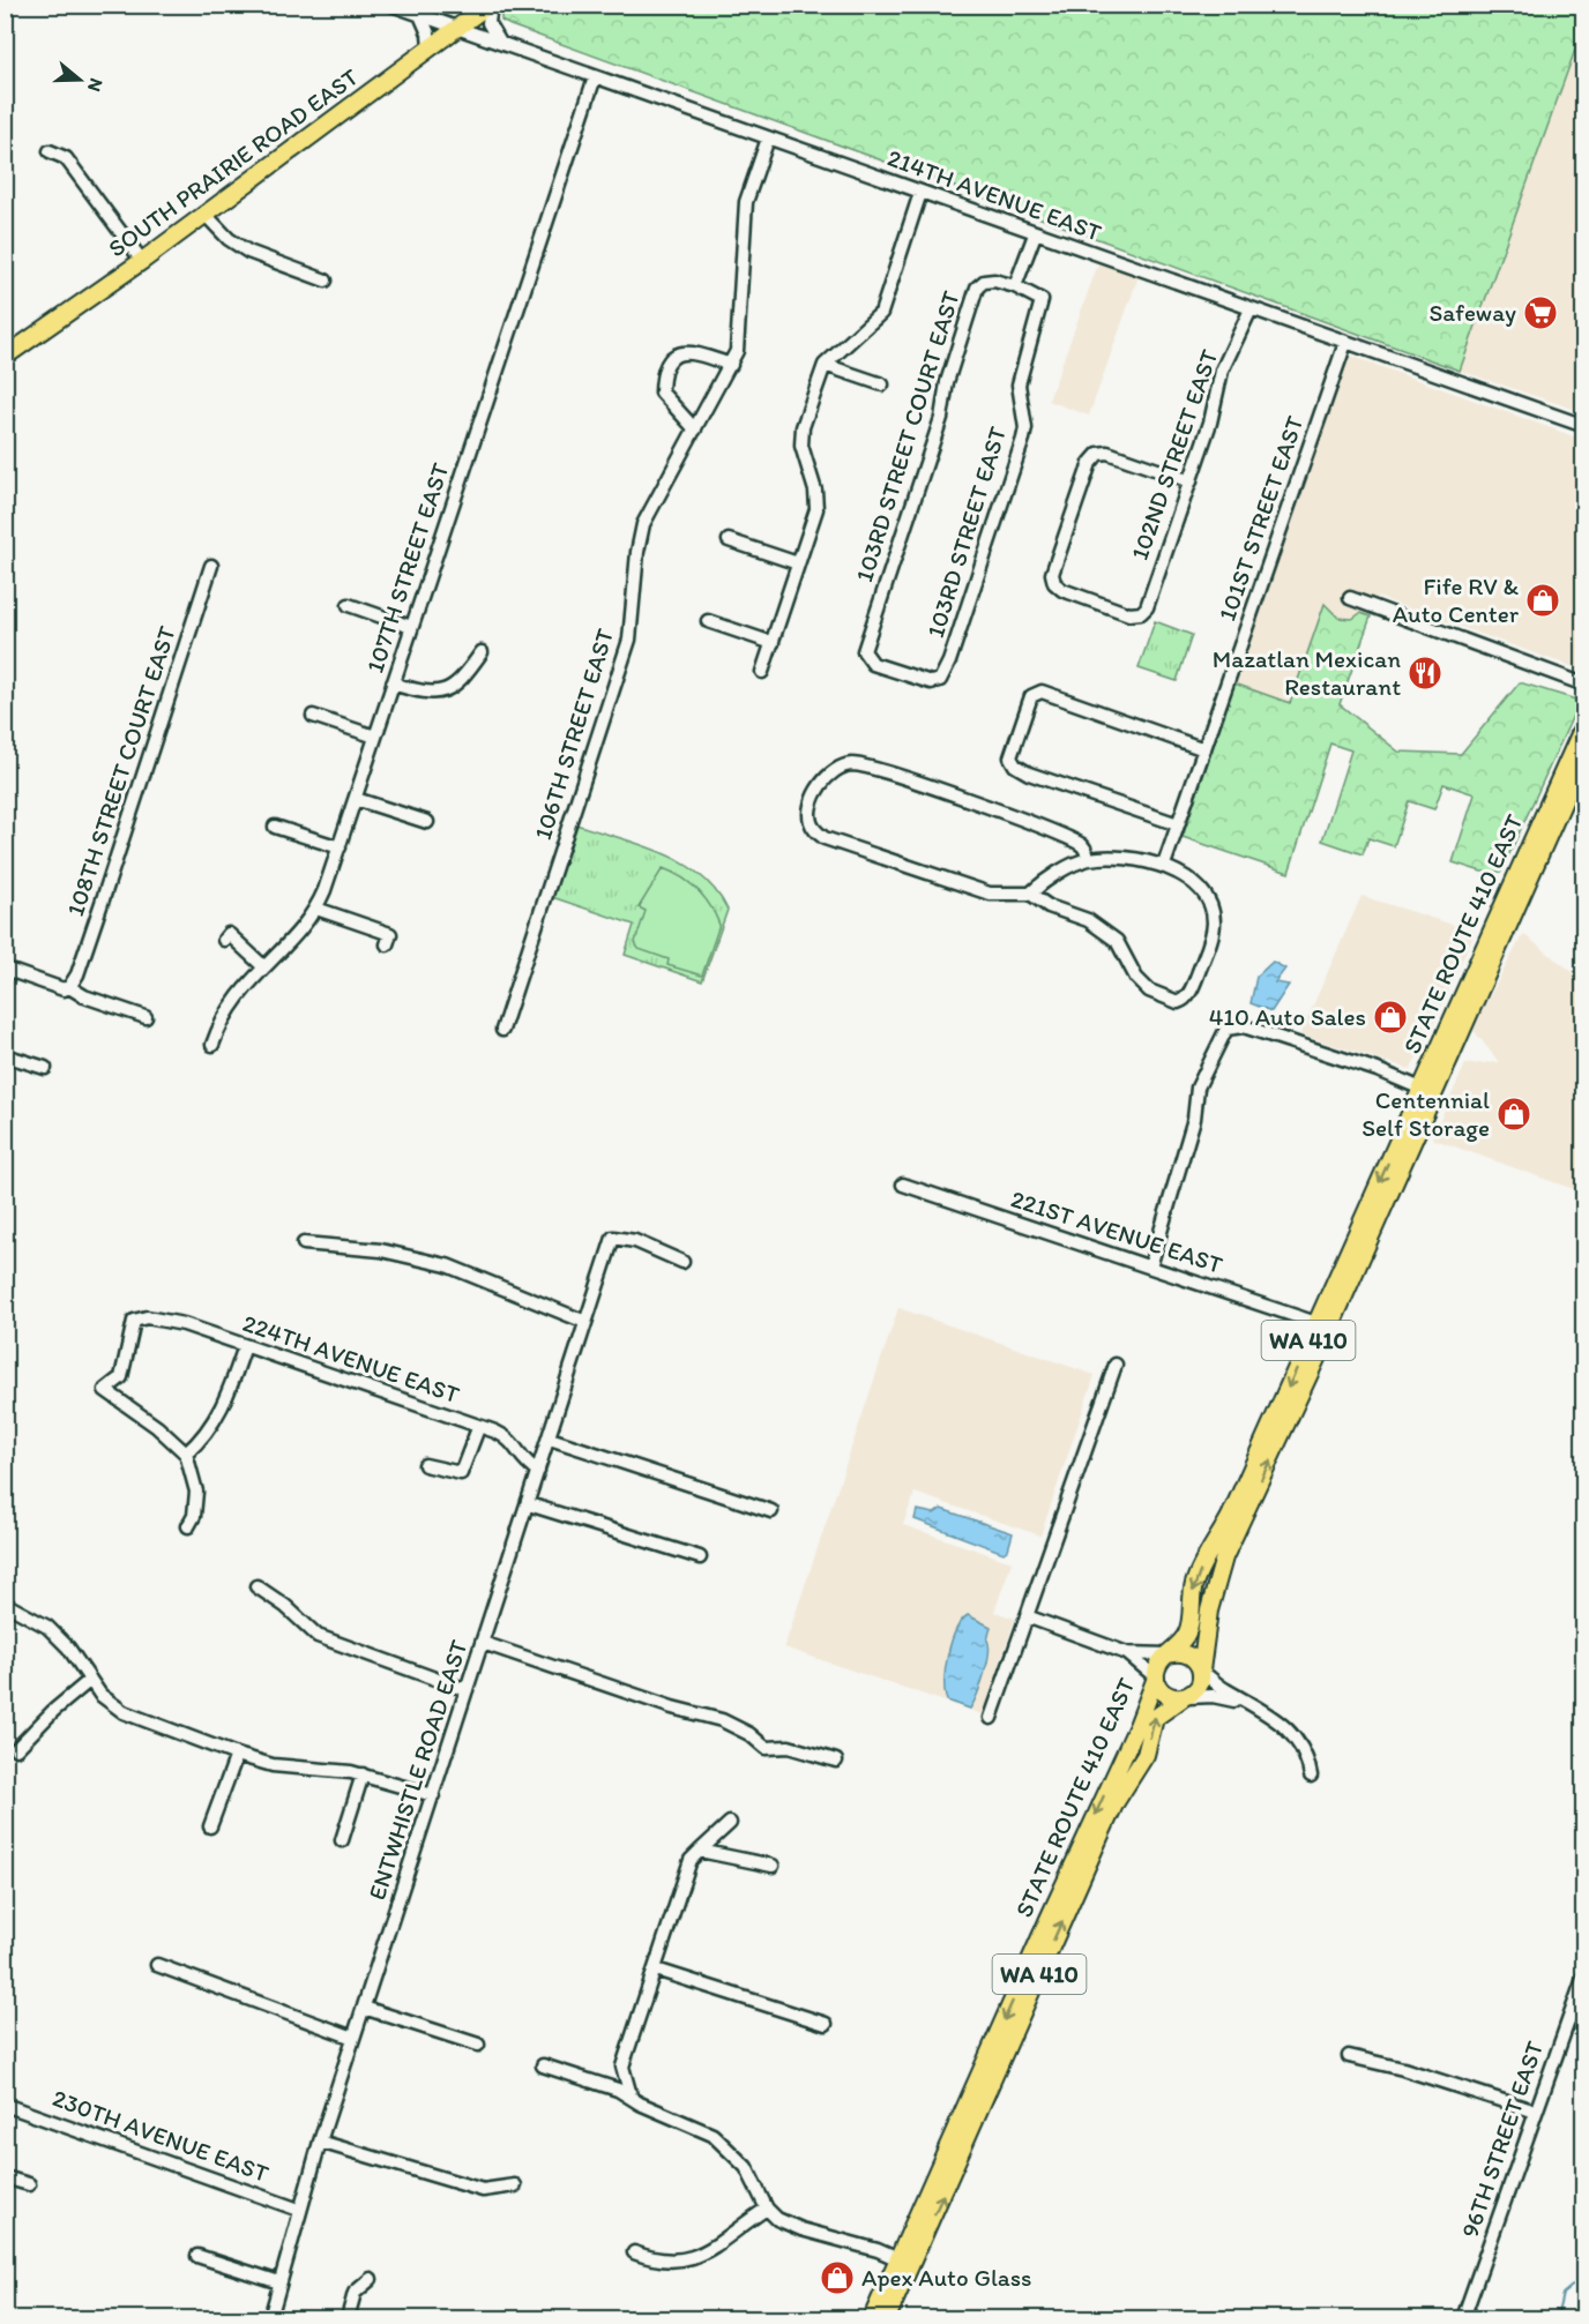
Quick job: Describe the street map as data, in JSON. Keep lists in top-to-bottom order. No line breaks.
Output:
{"streets":{"main road":["SOUTH PRAIRIE ROAD EAST","STATE ROUTE 410 EAST","WA 410"],"street":["214TH AVENUE EAST","103RD STREET COURT EAST","102ND STREET EAST","101ST STREET EAST","103RD STREET EAST","107TH STREET EAST","106TH STREET EAST","108TH STREET COURT EAST","221ST AVENUE EAST","224TH AVENUE EAST","ENTWHISTLE ROAD EAST","230TH AVENUE EAST","96TH STREET EAST"]},"crossings":[["SOUTH PRAIRIE ROAD EAST","214TH AVENUE EAST"],["214TH AVENUE EAST","102ND STREET EAST"],["214TH AVENUE EAST","101ST STREET EAST"],["214TH AVENUE EAST","107TH STREET EAST"],["214TH AVENUE EAST","106TH STREET EAST"],["103RD STREET COURT EAST","103RD STREET EAST"],["STATE ROUTE 410 EAST","221ST AVENUE EAST"],["STATE ROUTE 410 EAST","WA 410"],["224TH AVENUE EAST","ENTWHISTLE ROAD EAST"],["ENTWHISTLE ROAD EAST","230TH AVENUE EAST"]],"places":{"supermarket":["Safeway"],"shop":["Fife RV & Auto Center","410 Auto Sales","Centennial Self Storage","Apex Auto Glass"],"restaurant":["Mazatlan Mexican Restaurant"]},"north":"right"}
